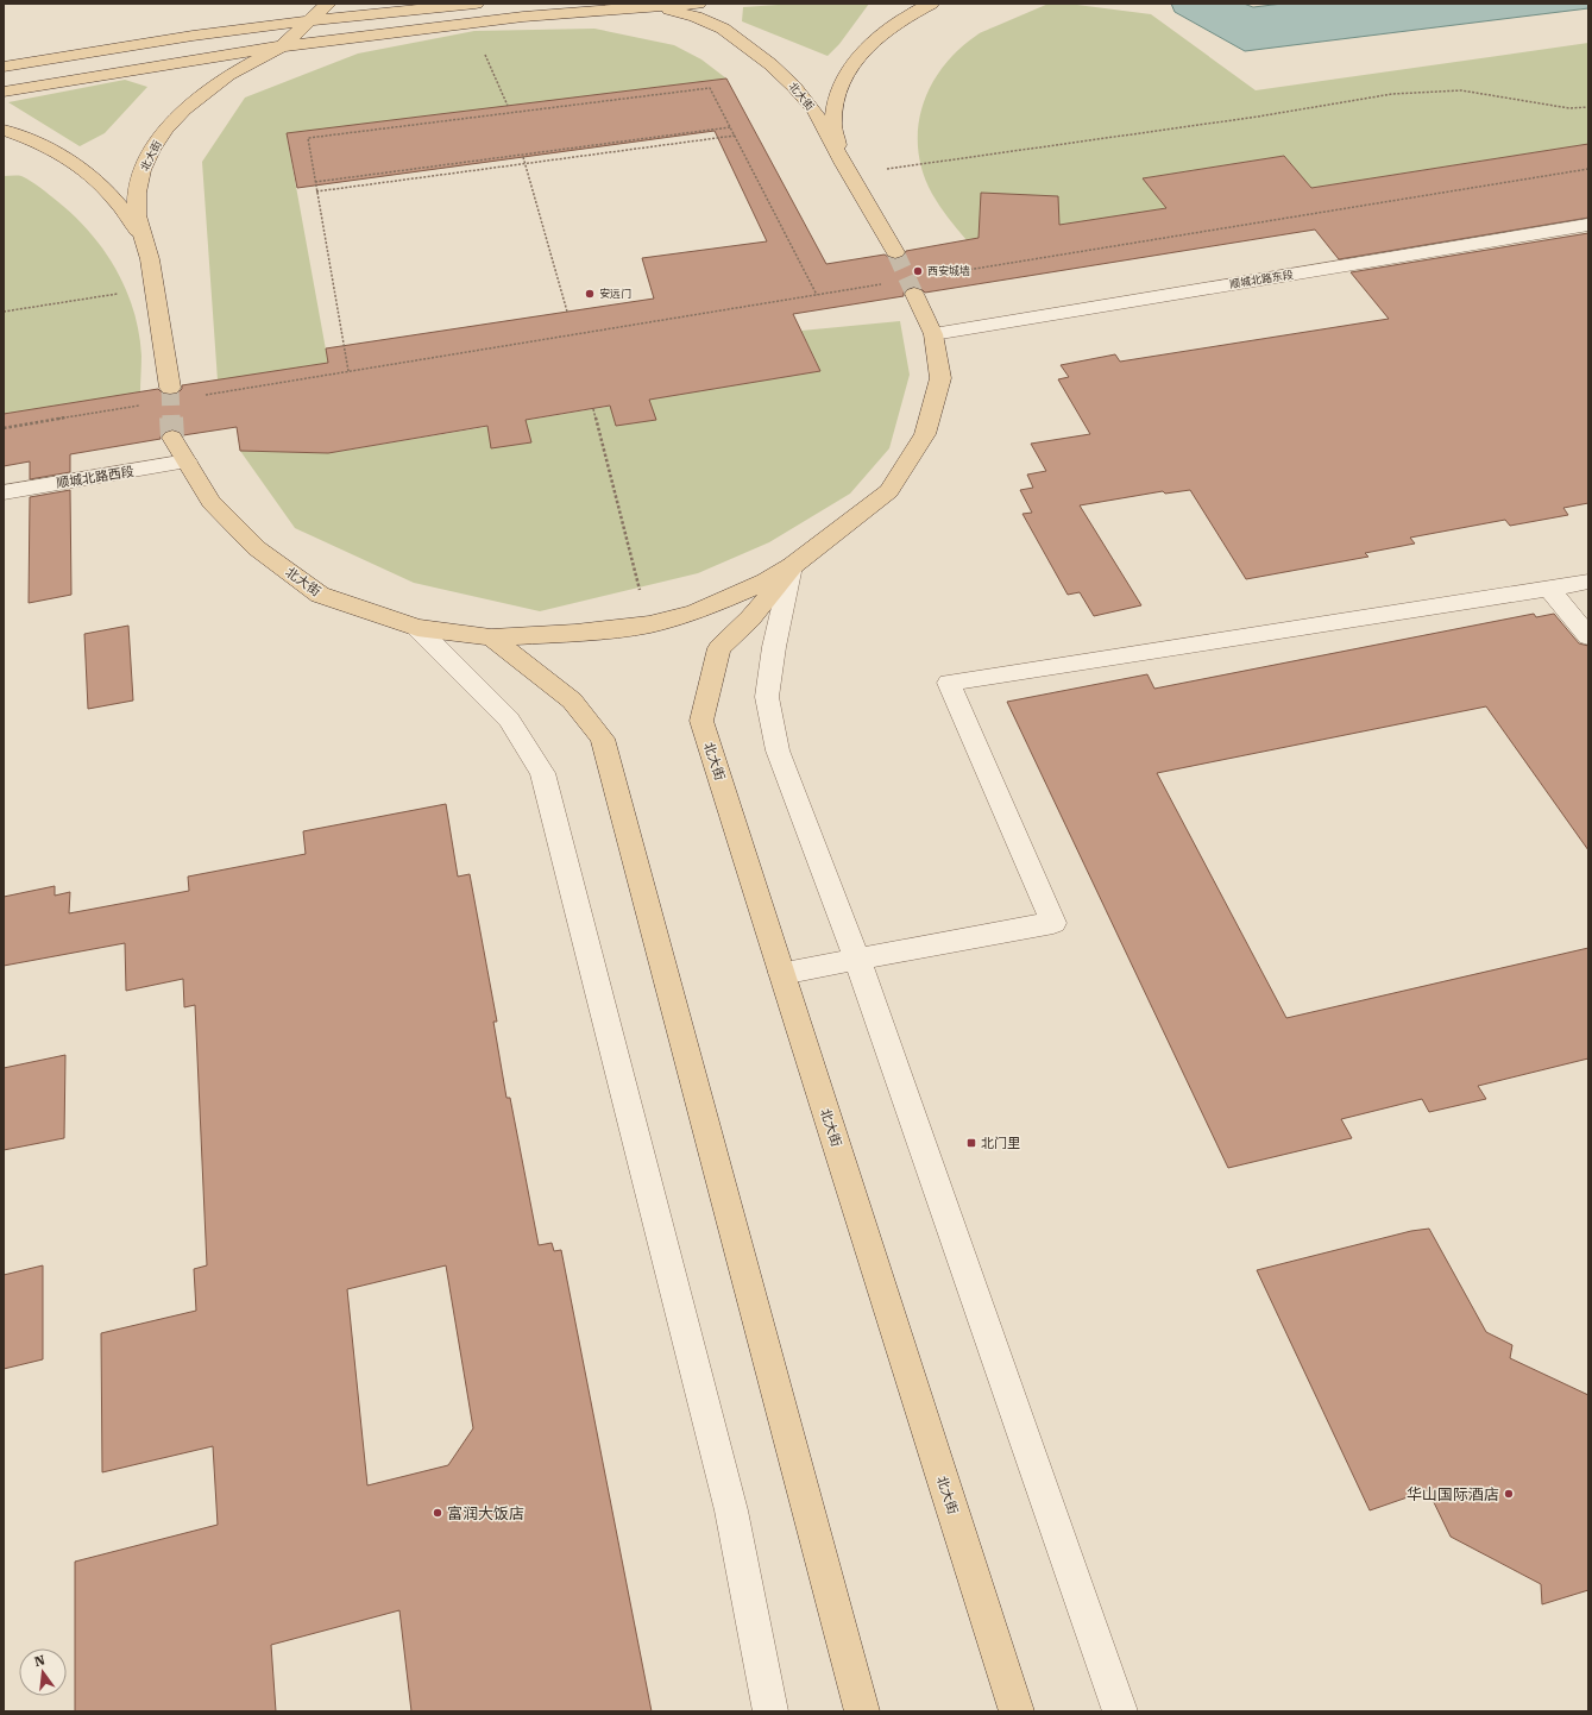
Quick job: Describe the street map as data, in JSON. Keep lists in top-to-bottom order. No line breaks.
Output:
{"streets":{"main road":["北大街"],"street":["顺城北路东段","顺城北路西段"]},"crossings":[["北大街","顺城北路东段"],["北大街","顺城北路西段"]],"places":{"other":["西安城墙","安远门","华山国际酒店","富润大饭店"],"transit":["北门里"]},"north":"top"}
